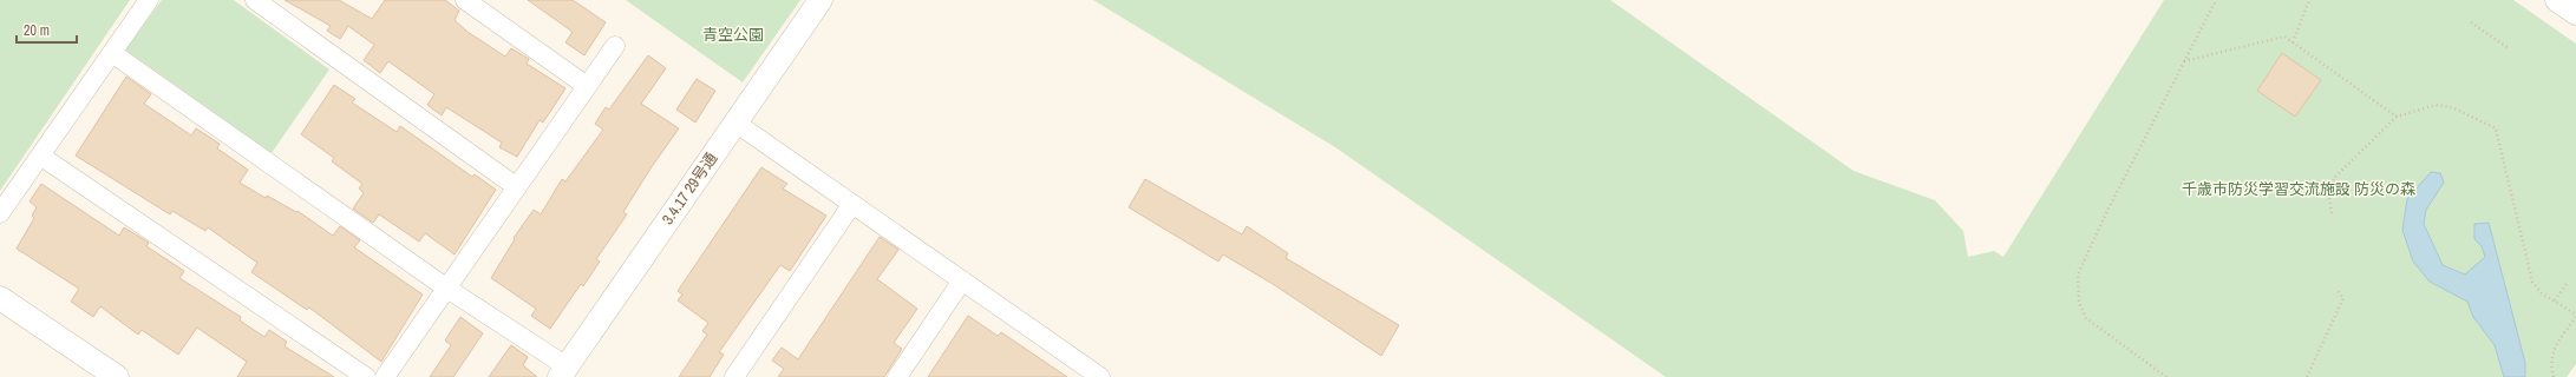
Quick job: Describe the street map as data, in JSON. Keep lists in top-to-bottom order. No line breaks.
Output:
{"streets":{"street":["3.4.17 29号通"]},"parks":["青空公園","千歳市防災学習交流施設 防災の森"],"scale_bar":"20 m"}
